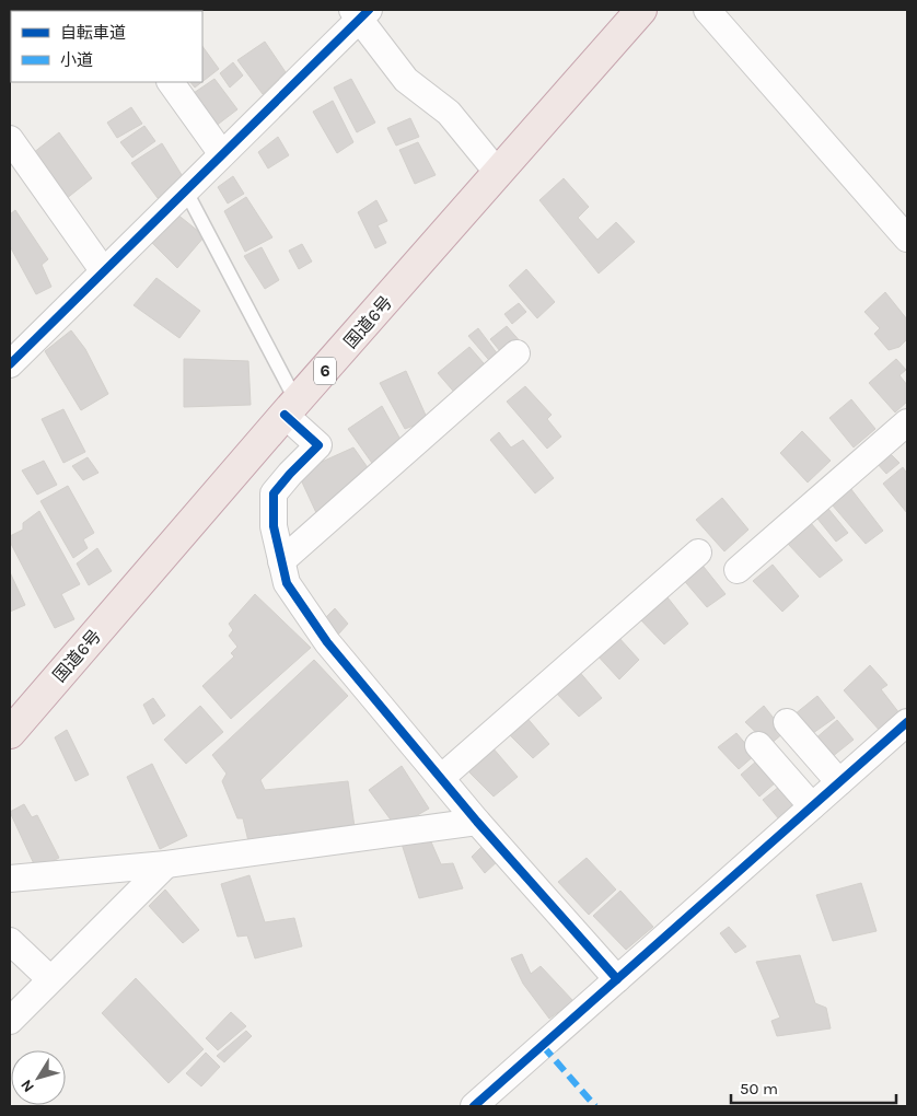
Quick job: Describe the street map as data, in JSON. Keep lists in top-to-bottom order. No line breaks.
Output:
{"streets":{"highway":["国道6号","6"]},"legend":["自転車道","小道"],"scale_bar":"50 m","north":"bottom left"}
